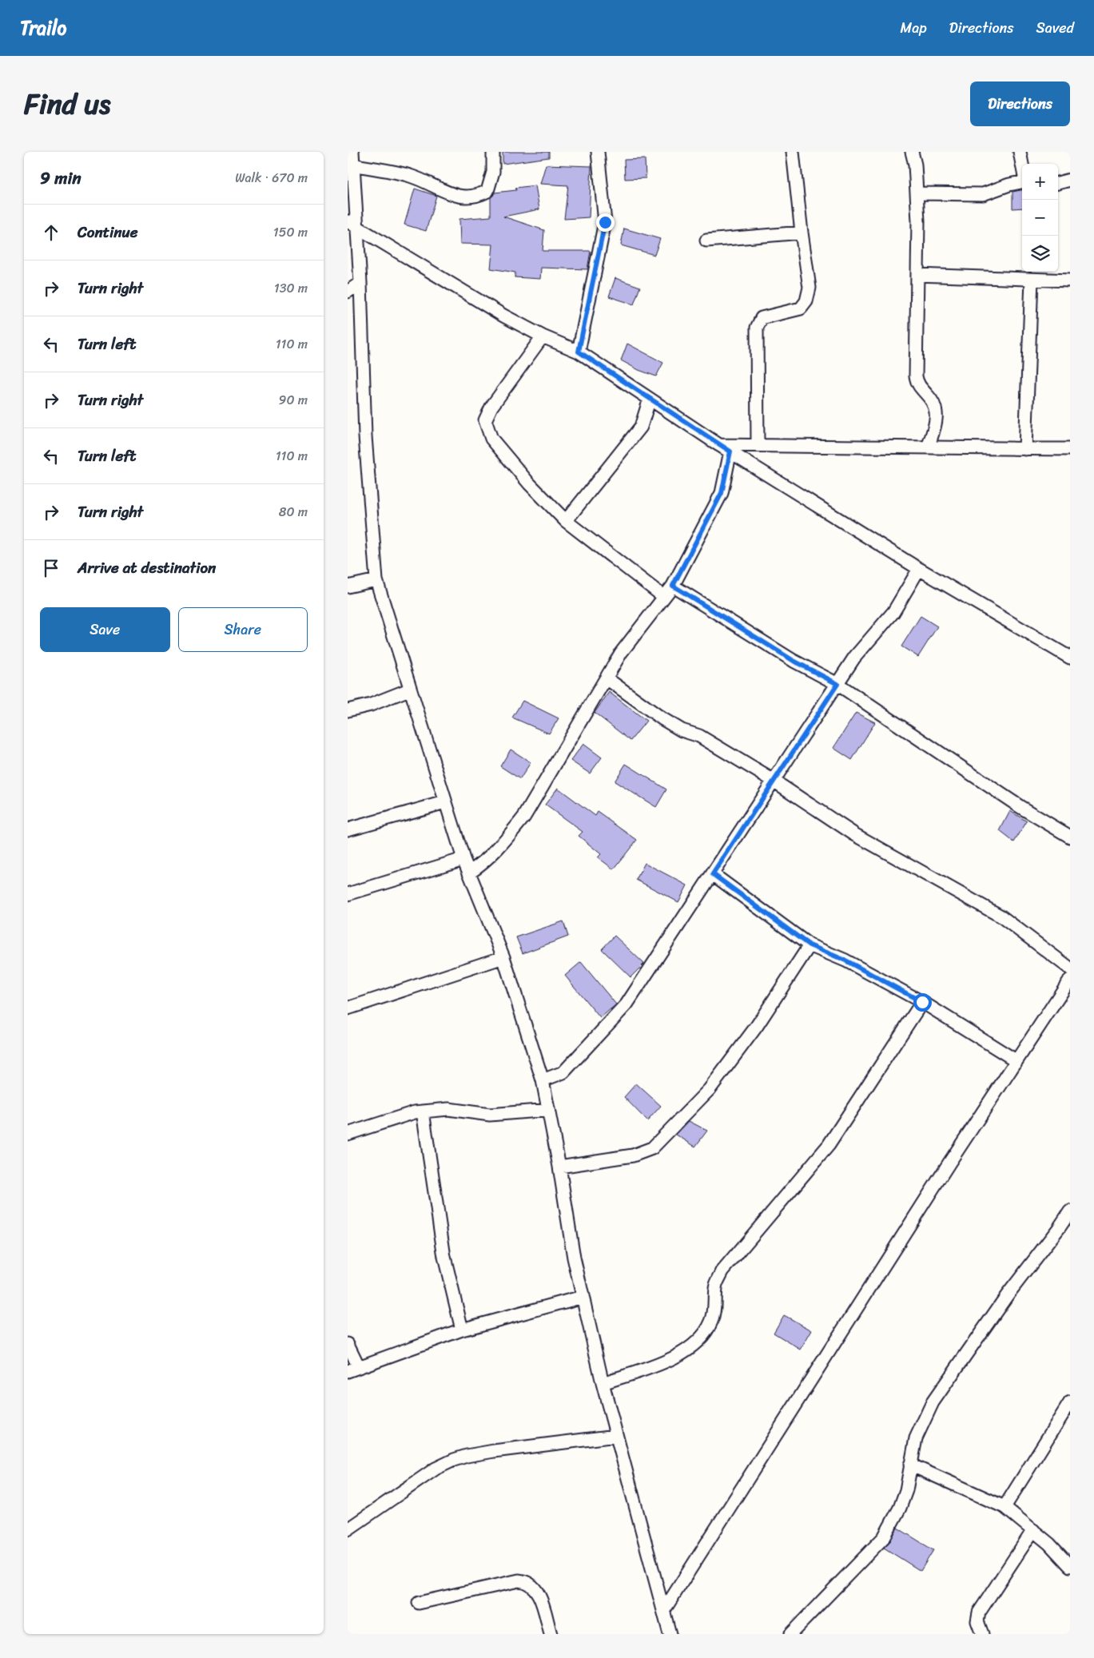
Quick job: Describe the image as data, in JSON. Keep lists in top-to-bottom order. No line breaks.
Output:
{"page":{"header":"Trailo","nav":["Map","Directions","Saved"],"title":"Find us","buttons":["Directions",["Save","Share"]],"heading":["9 min","Walk · 670 m"],"map_buttons":["+","−"],"list":[["Continue","150 m"],["Turn right","130 m"],["Turn left","110 m"],["Turn right","90 m"],["Turn left","110 m"],["Turn right","80 m"],"Arrive at destination"]}}
